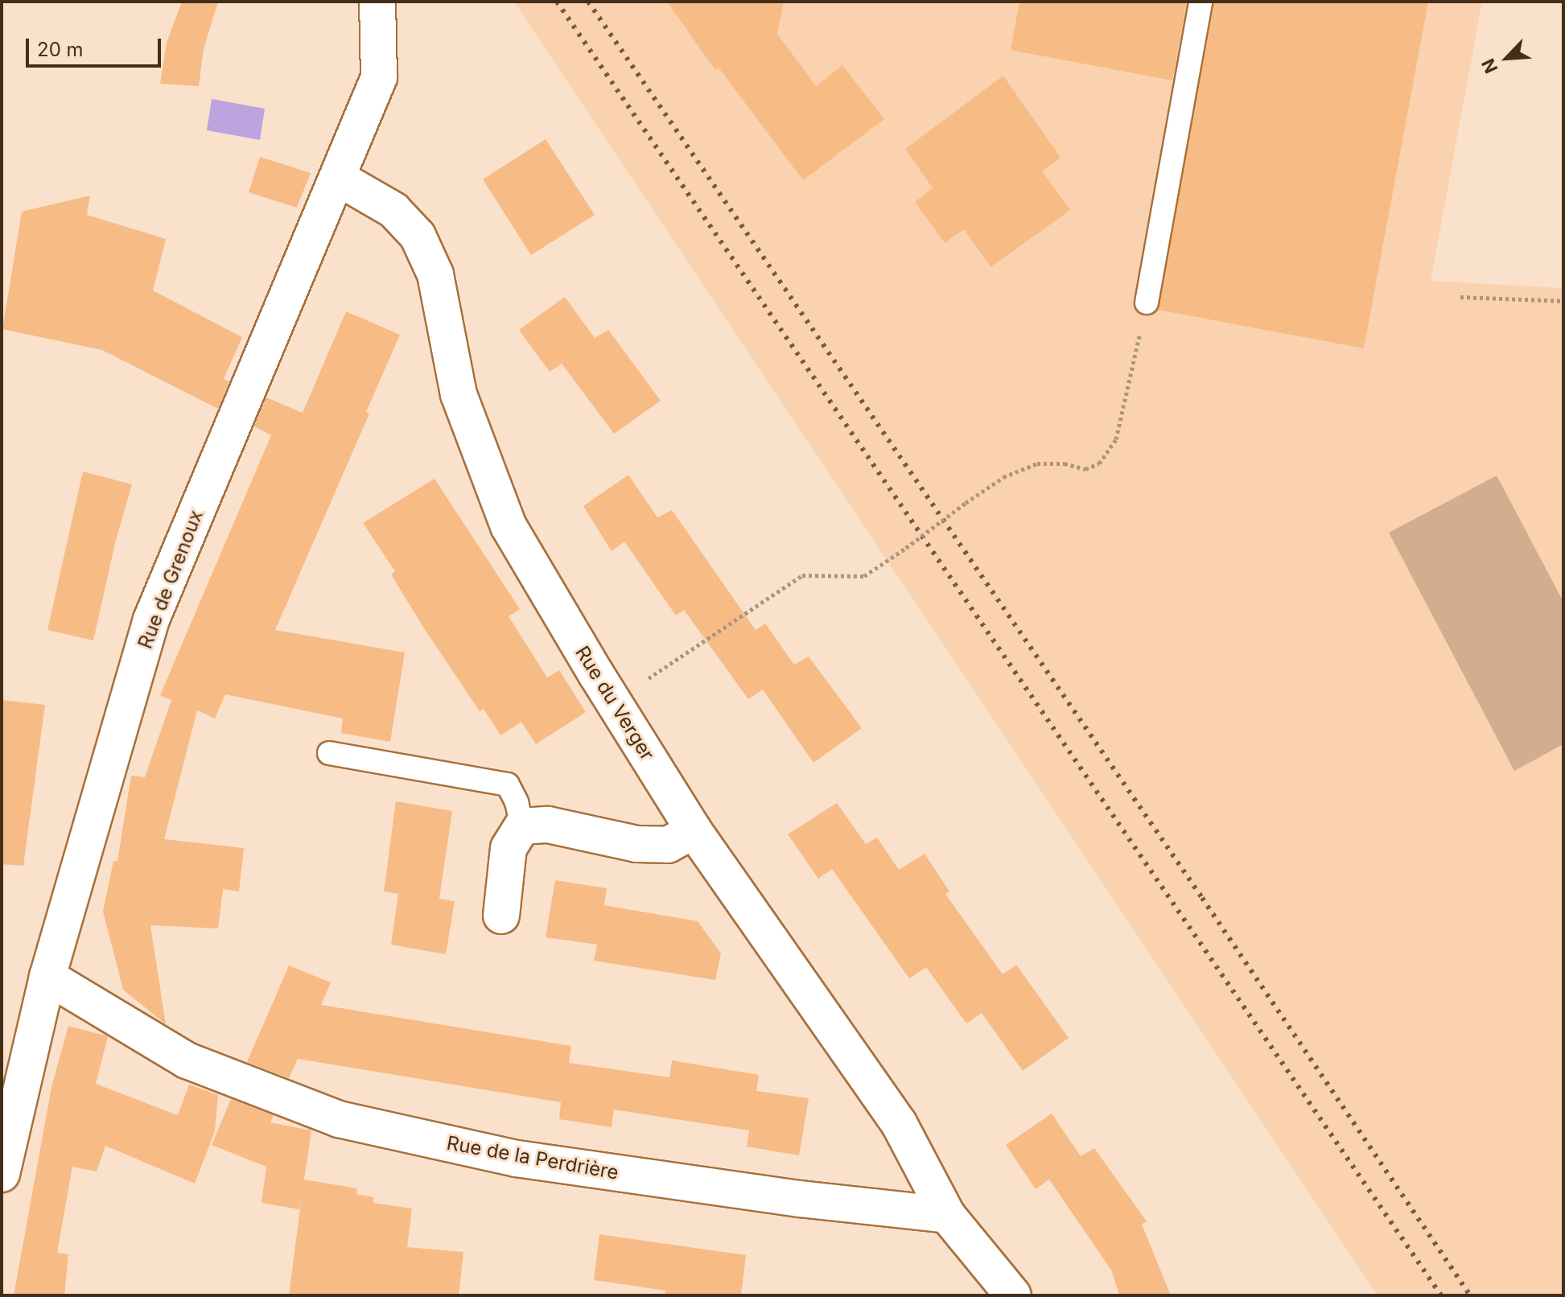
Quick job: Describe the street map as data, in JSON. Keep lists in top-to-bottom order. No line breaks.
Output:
{"streets":{"street":["Rue de Grenoux","Rue du Verger","Rue de la Perdrière"]},"crossings":[["Rue de Grenoux","Rue du Verger"],["Rue de Grenoux","Rue de la Perdrière"],["Rue du Verger","Rue de la Perdrière"]],"scale_bar":"20 m","north":"bottom left"}
